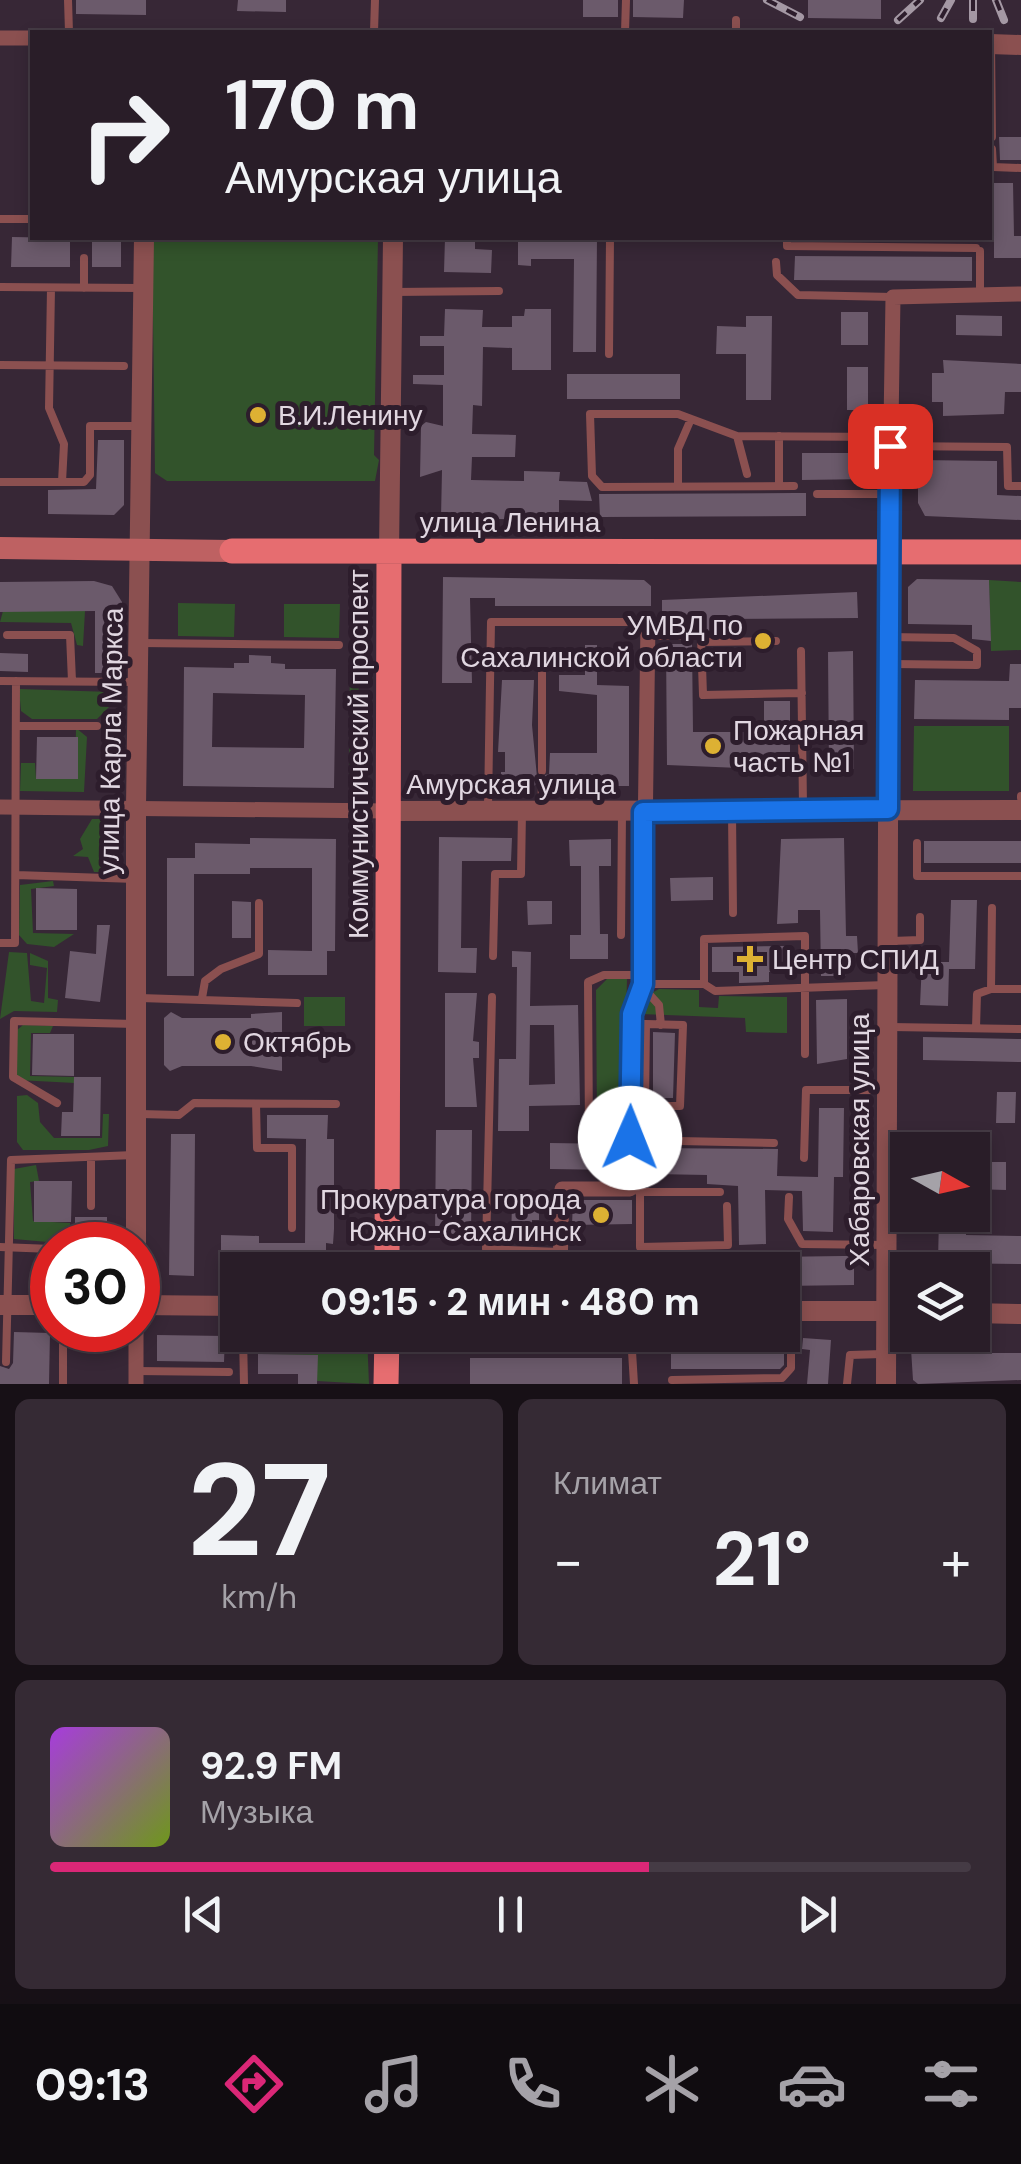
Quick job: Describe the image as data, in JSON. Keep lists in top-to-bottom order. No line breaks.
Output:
{"streets":{"main road":["улица Ленина","Коммунистический проспект"],"street":["улица Карла Маркса","Амурская улица","Хабаровская улица"]},"crossings":[["улица Ленина","улица Карла Маркса"],["улица Ленина","Коммунистический проспект"],["улица Ленина","Хабаровская улица"],["улица Карла Маркса","Амурская улица"],["Коммунистический проспект","Амурская улица"],["Амурская улица","Хабаровская улица"]],"places":{"other":["В.И.Ленину","УМВД по Сахалинской области","Пожарная часть №1","Октябрь","Прокуратура города Южно-Сахалинск"],"health":["Центр СПИД"]},"north":"right","page":{"turn":["170 m","Амурская улица"],"limit":"30","trip":"09:15 · 2 мин · 480 m","tile":[["27","km/h"],"Климат"],"heat":["−","21°","+"],"song":["92.9 FM","Музыка"],"tabs":"09:13"}}
